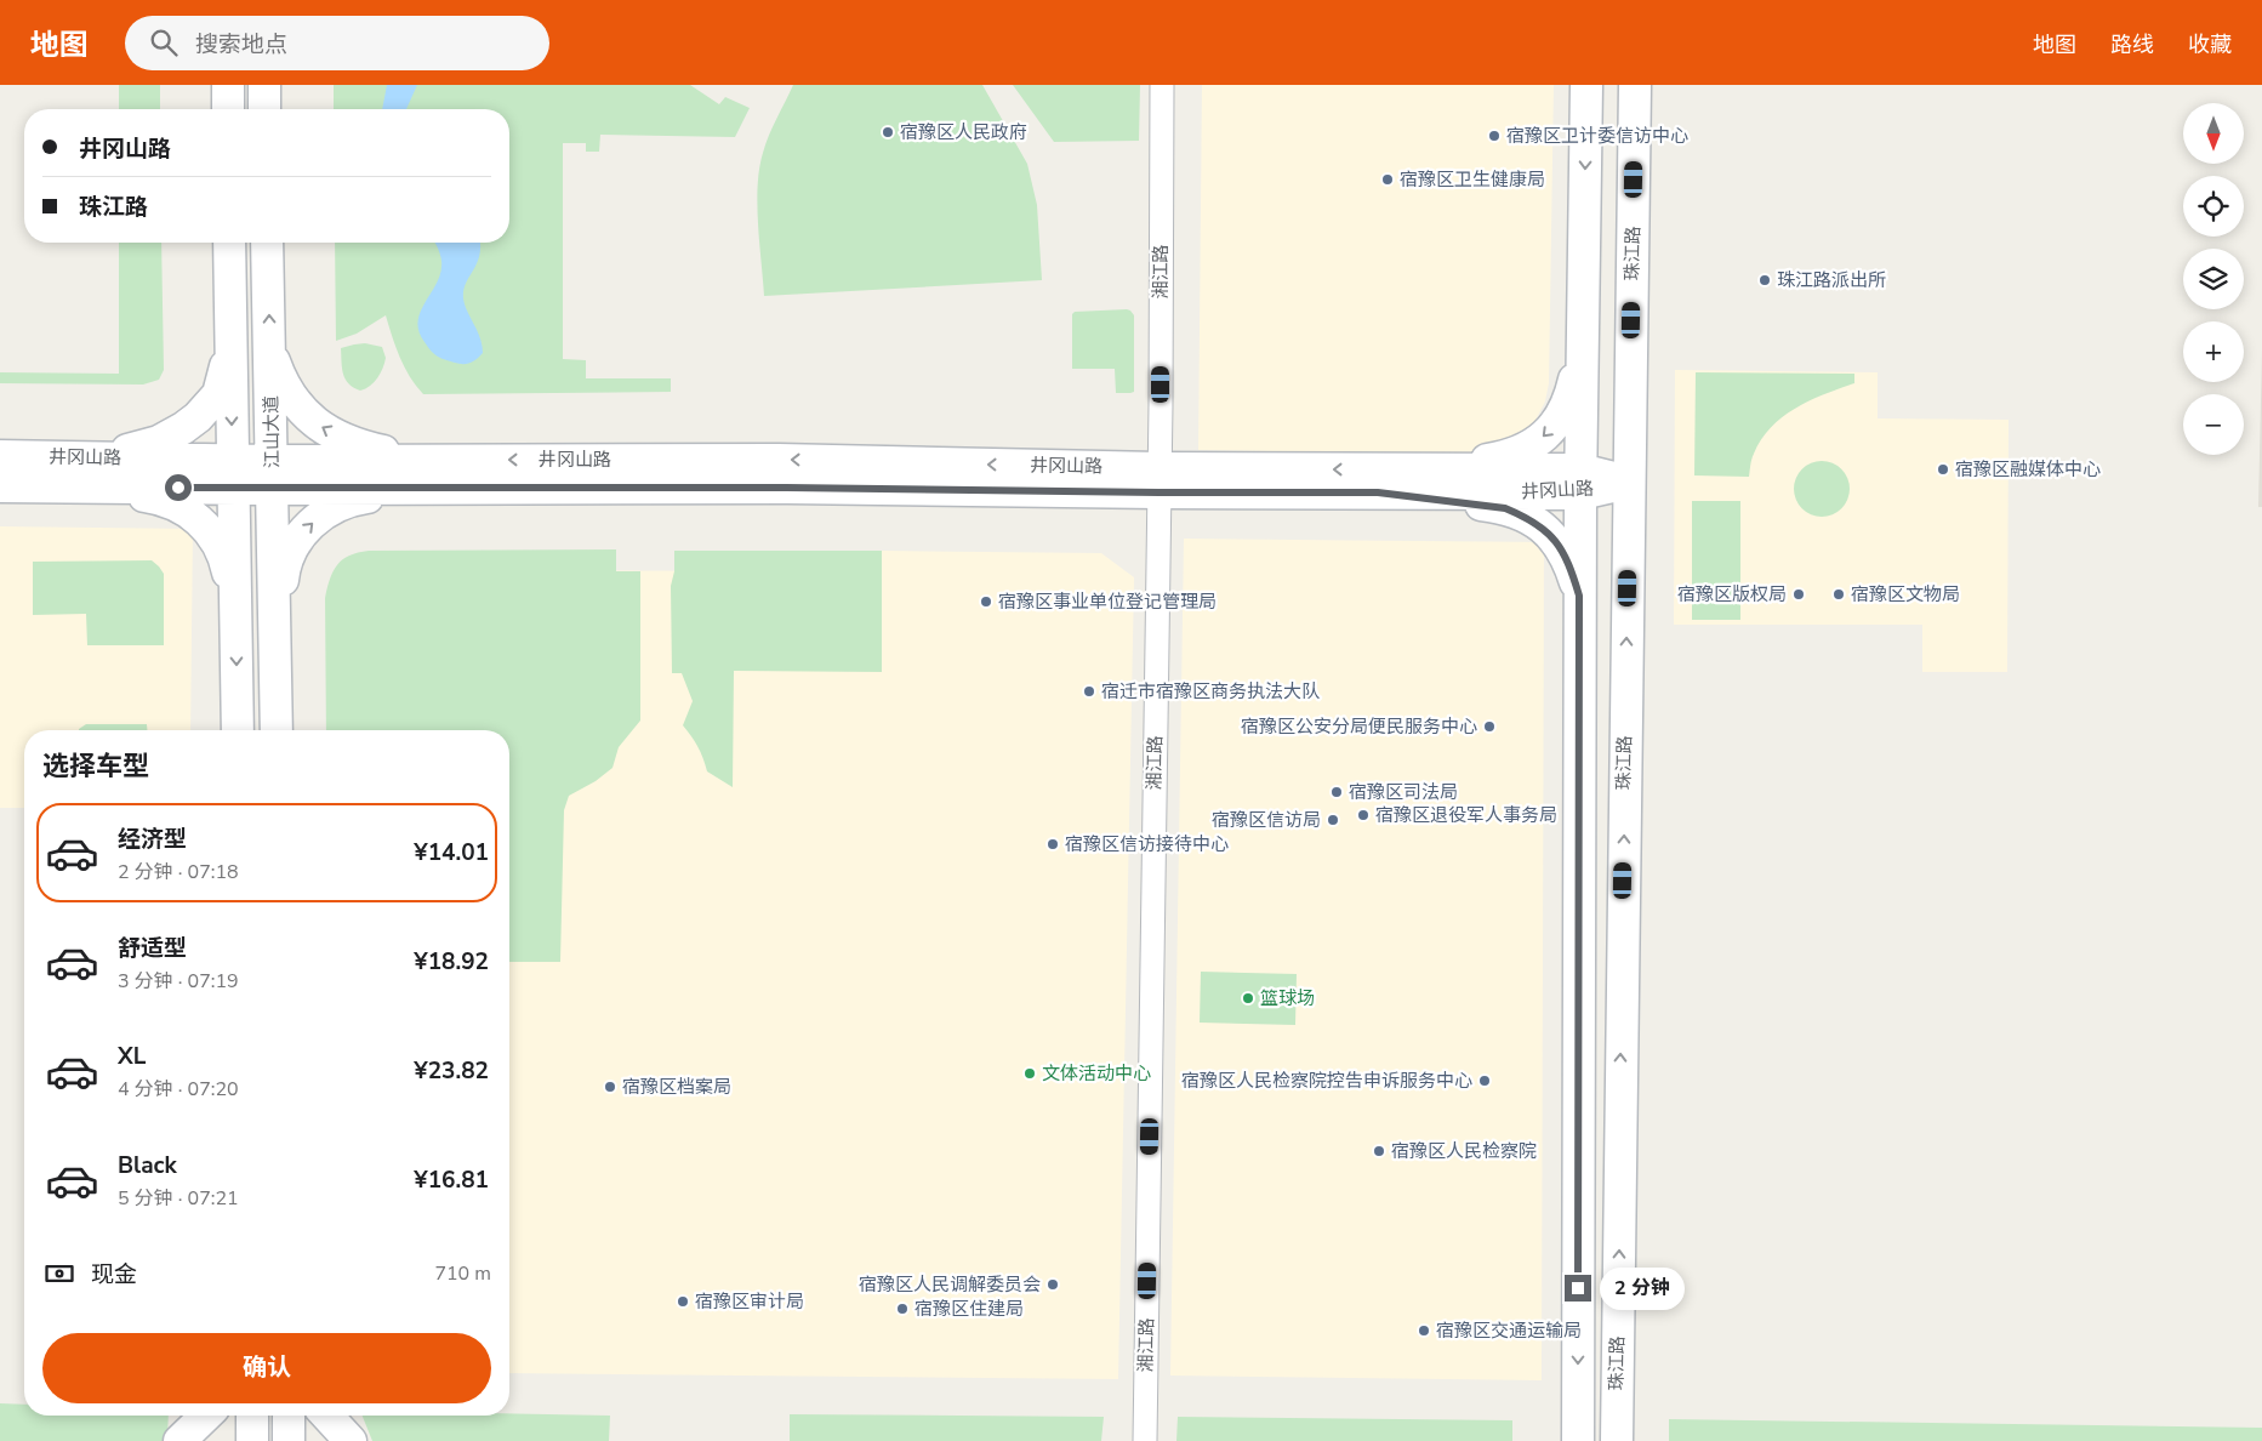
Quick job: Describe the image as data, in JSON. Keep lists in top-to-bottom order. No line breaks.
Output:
{"streets":{"street":["珠江路","湘江路","江山大道","井冈山路"]},"crossings":[["珠江路","井冈山路"],["湘江路","井冈山路"],["江山大道","井冈山路"]],"places":["宿豫区人民政府","宿豫区卫计委信访中心","宿豫区卫生健康局","珠江路派出所","宿豫区融媒体中心","宿豫区版权局","宿豫区文物局","宿豫区事业单位登记管理局","宿迁市宿豫区商务执法大队","宿豫区公安分局便民服务中心","宿豫区司法局","宿豫区退役军人事务局","宿豫区信访局","宿豫区信访接待中心","篮球场","文体活动中心","宿豫区人民检察院控告申诉服务中心","宿豫区档案局","宿豫区人民检察院","宿豫区人民调解委员会","宿豫区审计局","宿豫区住建局","宿豫区交通运输局"],"north":"bottom","page":{"header":"地图","search":"搜索地点","nav":["地图","路线","收藏"],"map_buttons":["+","−"],"banner":["井冈山路","珠江路"],"heading":"选择车型","list":[{"name":"经济型","note":"2 分钟 · 07:18","value":"¥14.01"},{"name":"舒适型","note":"3 分钟 · 07:19","value":"¥18.92"},{"name":"XL","note":"4 分钟 · 07:20","value":"¥23.82"},{"name":"Black","note":"5 分钟 · 07:21","value":"¥16.81"}],"pay":["现金","710 m"],"bubble":"2 分钟","buttons":"确认"}}
